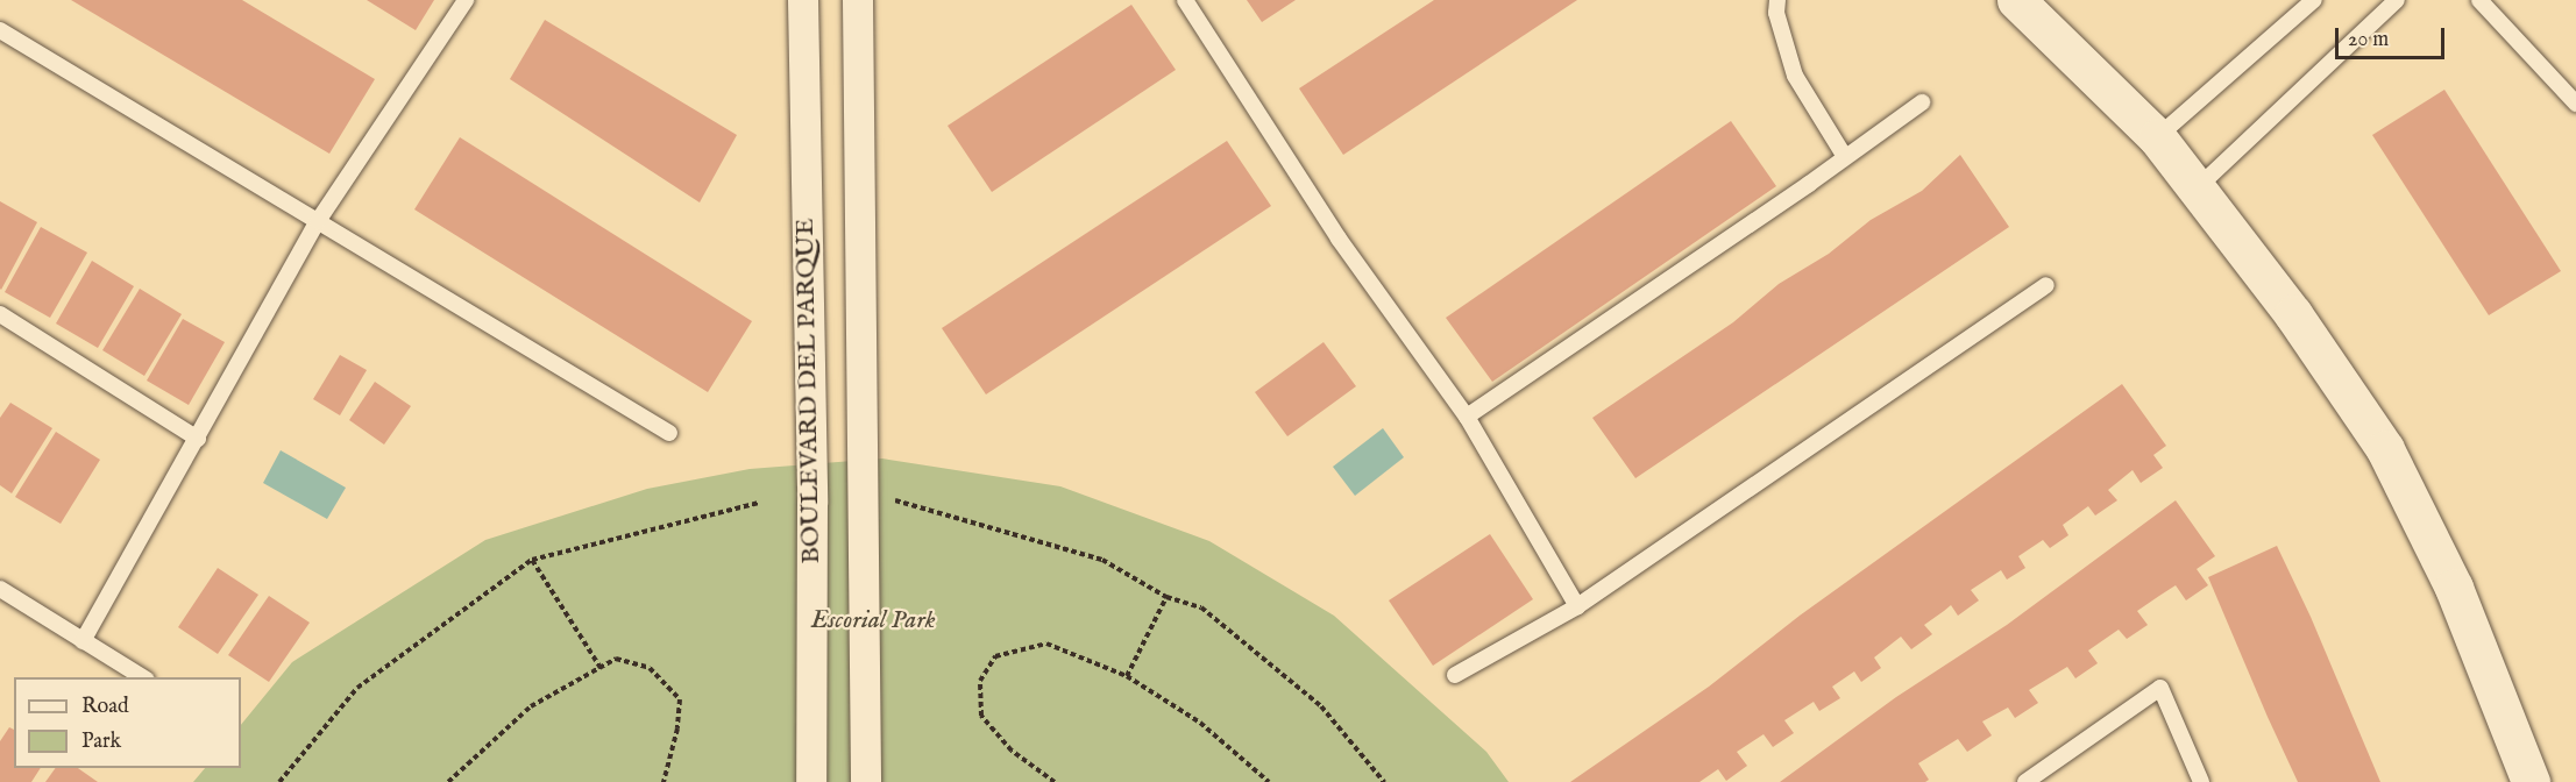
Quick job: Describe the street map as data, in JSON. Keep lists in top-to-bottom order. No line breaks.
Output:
{"streets":{"street":["BOULEVARD DEL PARQUE"]},"parks":["Escorial Park"],"legend":["Road","Park"],"scale_bar":"20 m"}
